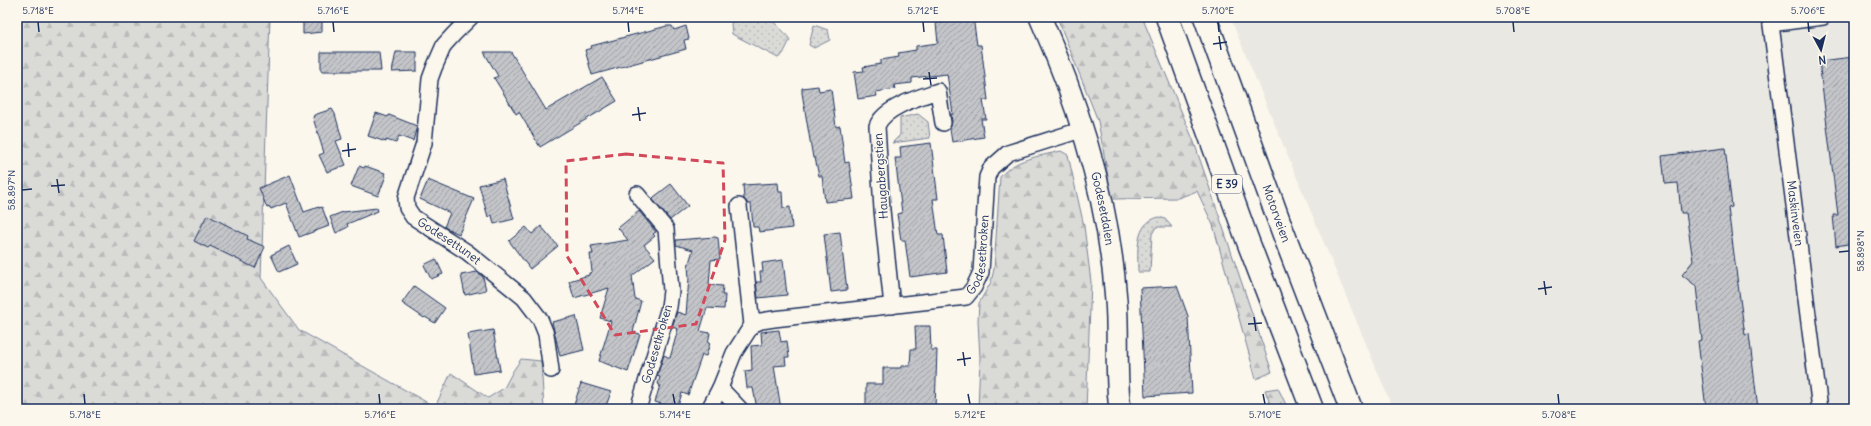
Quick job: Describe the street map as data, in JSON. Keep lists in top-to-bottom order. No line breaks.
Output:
{"streets":{"highway":["E 39","Motorveien"],"main road":["Godesetdalen"],"street":["Haugabergstien","Maskinveien","Godesettunet","Godesetkroken"]},"crossings":[["Haugabergstien","Godesetkroken"],["Godesetdalen","Godesetkroken"]],"north":"bottom","coordinates":["5.718°E","5.716°E","5.714°E","5.712°E","5.710°E","5.708°E","5.706°E","58.897°N","58.898°N"]}
